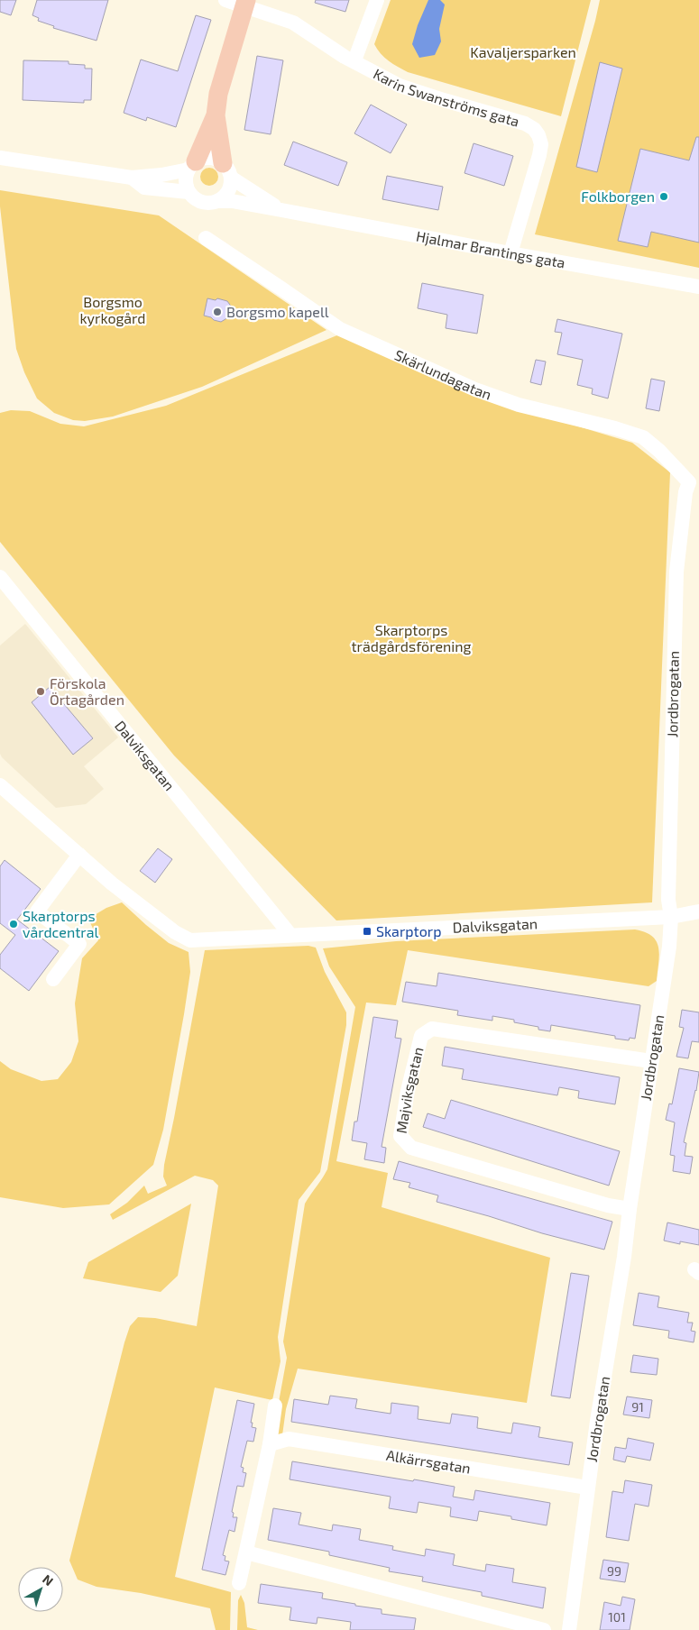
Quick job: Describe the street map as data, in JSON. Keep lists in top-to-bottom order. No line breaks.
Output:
{"streets":{"street":["Karin Swanströms gata","Hjalmar Brantings gata","Skärlundagatan","Jordbrogatan","Dalviksgatan","Majviksgatan","Alkärrsgatan"]},"crossings":[["Karin Swanströms gata","Hjalmar Brantings gata"],["Skärlundagatan","Jordbrogatan"],["Jordbrogatan","Dalviksgatan"],["Jordbrogatan","Majviksgatan"],["Jordbrogatan","Alkärrsgatan"]],"parks":["Kavaljersparken","Borgsmo kyrkogård","Skarptorps trädgårdsförening"],"places":{"other":["Folkborgen","Borgsmo kapell","Förskola Örtagården","Skarptorps vårdcentral"],"transit":["Skarptorp"]},"house_numbers":["91","99","101"],"north":"top right"}
